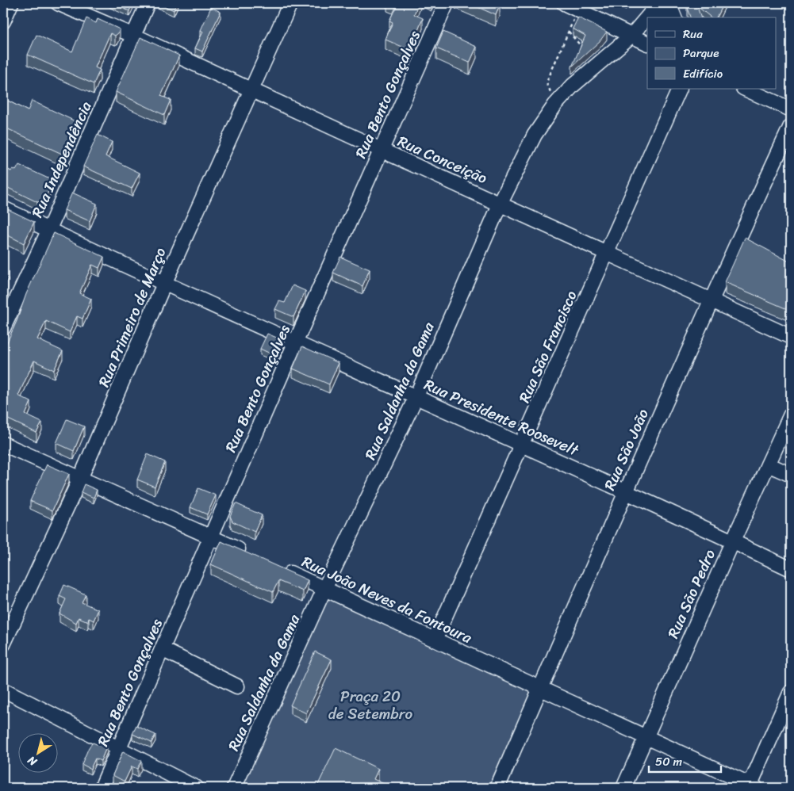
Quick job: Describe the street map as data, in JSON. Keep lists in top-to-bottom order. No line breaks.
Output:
{"streets":{"street":["Rua Bento Gonçalves","Rua Independência","Rua Conceição","Rua Primeiro de Março","Rua São Francisco","Rua Saldanha da Gama","Rua Presidente Roosevelt","Rua São João","Rua São Pedro","Rua João Neves da Fontoura"]},"crossings":[["Rua Bento Gonçalves","Rua Conceição"],["Rua Bento Gonçalves","Rua Presidente Roosevelt"],["Rua Independência","Rua Conceição"],["Rua Independência","Rua Presidente Roosevelt"],["Rua Conceição","Rua Primeiro de Março"],["Rua Conceição","Rua São Francisco"],["Rua Conceição","Rua Saldanha da Gama"],["Rua Conceição","Rua São João"],["Rua Primeiro de Março","Rua Presidente Roosevelt"],["Rua São Francisco","Rua Presidente Roosevelt"],["Rua São Francisco","Rua João Neves da Fontoura"],["Rua Saldanha da Gama","Rua Presidente Roosevelt"],["Rua Saldanha da Gama","Rua João Neves da Fontoura"],["Rua Presidente Roosevelt","Rua São João"],["Rua Presidente Roosevelt","Rua São Pedro"],["Rua São João","Rua João Neves da Fontoura"],["Rua São Pedro","Rua João Neves da Fontoura"]],"parks":["Praça 20 de Setembro"],"legend":["Rua","Parque","Edifício"],"scale_bar":"50 m","north":"bottom left"}
